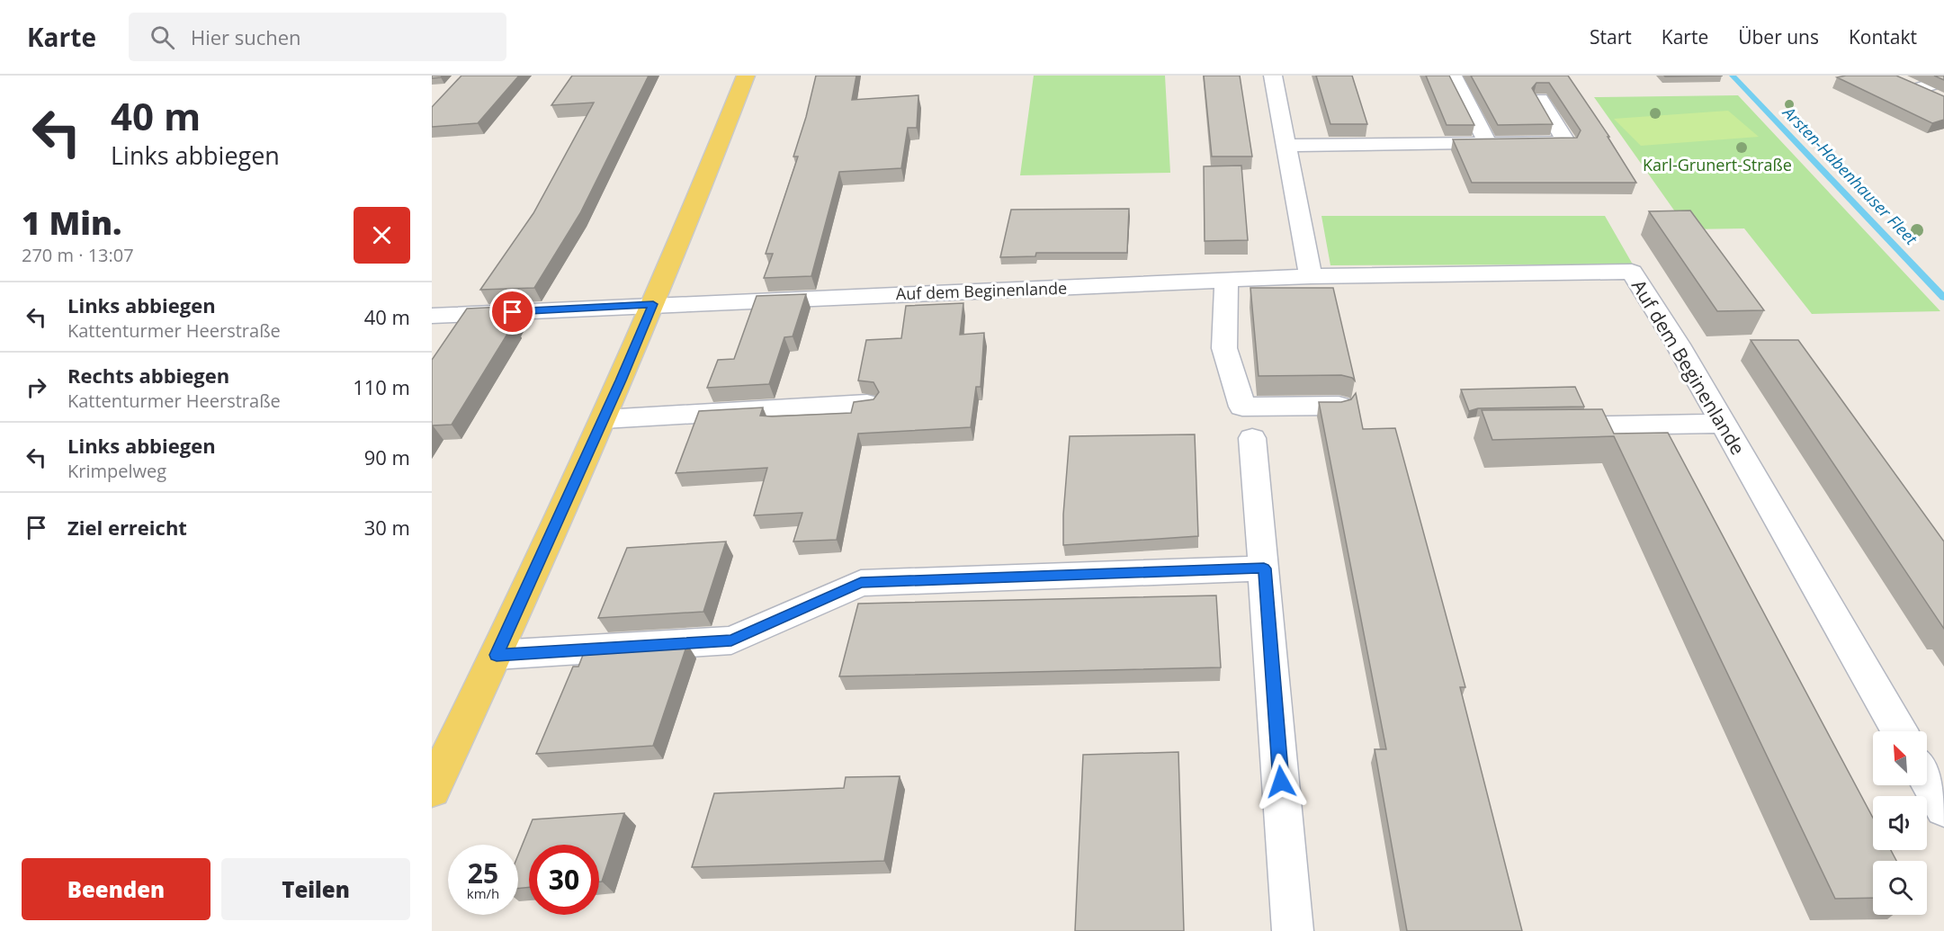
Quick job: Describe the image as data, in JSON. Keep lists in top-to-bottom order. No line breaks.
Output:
{"streets":{"street":["Auf dem Beginenlande"]},"water":["Arsten-Habenhauser Fleet"],"parks":["Karl-Grunert-Straße"],"north":"top left","page":{"header":"Karte","search":"Hier suchen","nav":["Start","Karte","Über uns","Kontakt"],"turn":["40 m","Links abbiegen"],"heading":["1 Min.","270 m · 13:07"],"list":[{"name":"Links abbiegen","note":"Kattenturmer Heerstraße","value":"40 m"},{"name":"Rechts abbiegen","note":"Kattenturmer Heerstraße","value":"110 m"},{"name":"Links abbiegen","note":"Krimpelweg","value":"90 m"},{"name":"Ziel erreicht","value":"30 m"}],"speed":"25 km/h","limit":"30","buttons":["Beenden","Teilen"]}}
